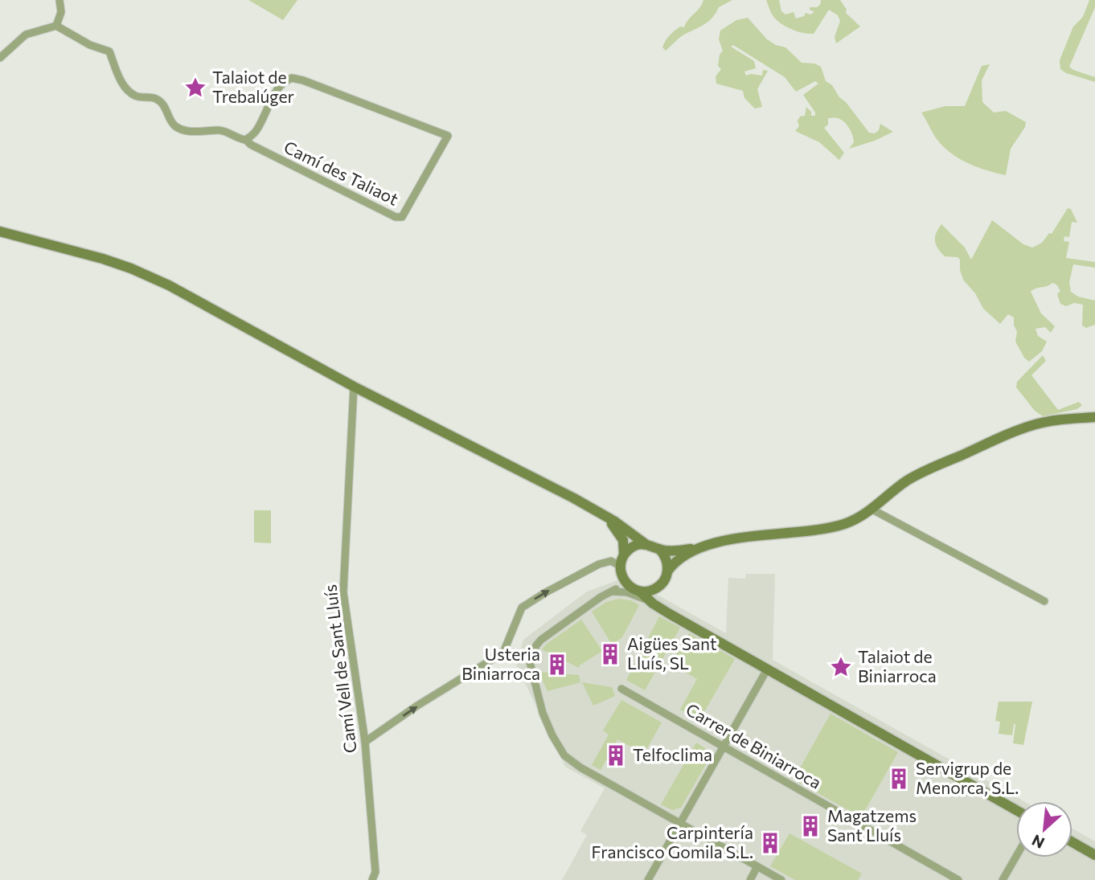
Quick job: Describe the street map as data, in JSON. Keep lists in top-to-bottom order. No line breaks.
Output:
{"streets":{"street":["Camí des Taliaot","Camí Vell de Sant Lluís","Carrer de Biniarroca"]},"places":{"place":["Talaiot de Trebalúger","Talaiot de Biniarroca"],"building":["Aigües Sant Lluís, SL","Usteria Biniarroca","Telfoclima","Servigrup de Menorca, S.L.","Magatzems Sant Lluís","Carpintería Francisco Gomila S.L."]},"north":"bottom left"}
